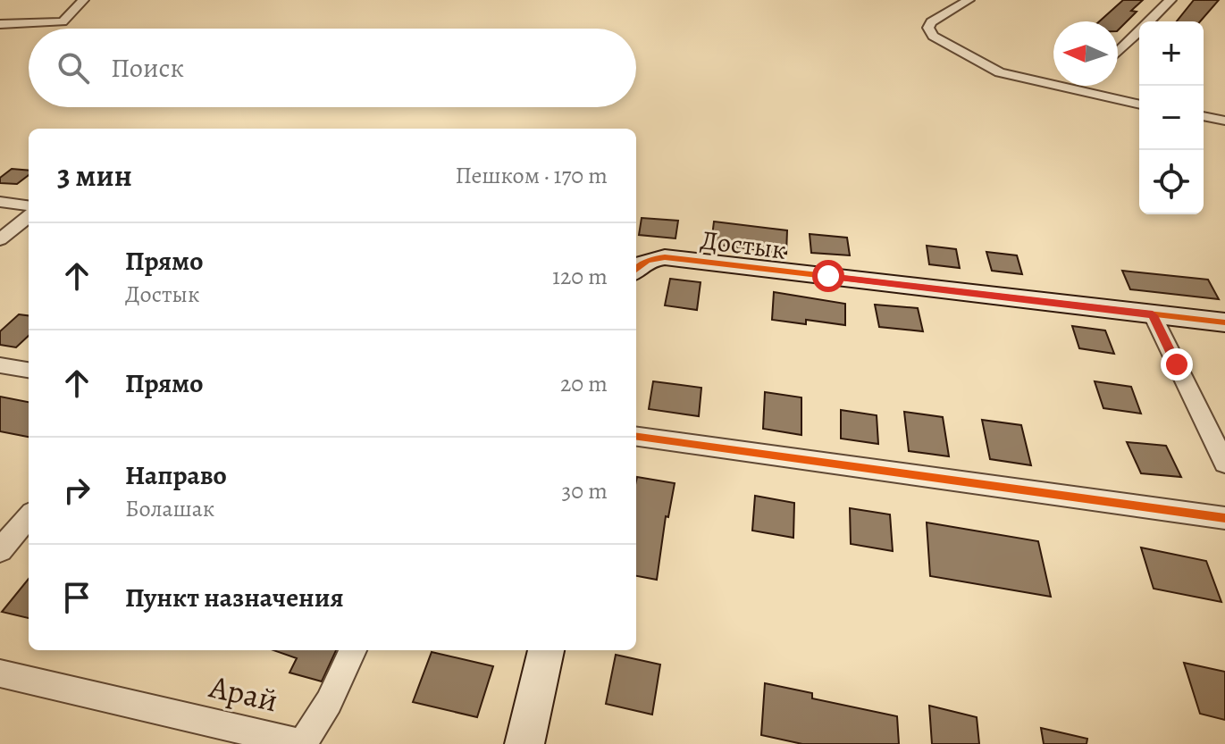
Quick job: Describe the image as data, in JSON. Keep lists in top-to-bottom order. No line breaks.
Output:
{"streets":{"street":["Достык","Арай"]},"north":"left","page":{"map_buttons":["+","−"],"search":"Поиск","heading":["3 мин","Пешком · 170 m"],"list":[["Прямо","Достык","120 m"],["Прямо","20 m"],["Направо","Болашак","30 m"],"Пункт назначения"]}}
